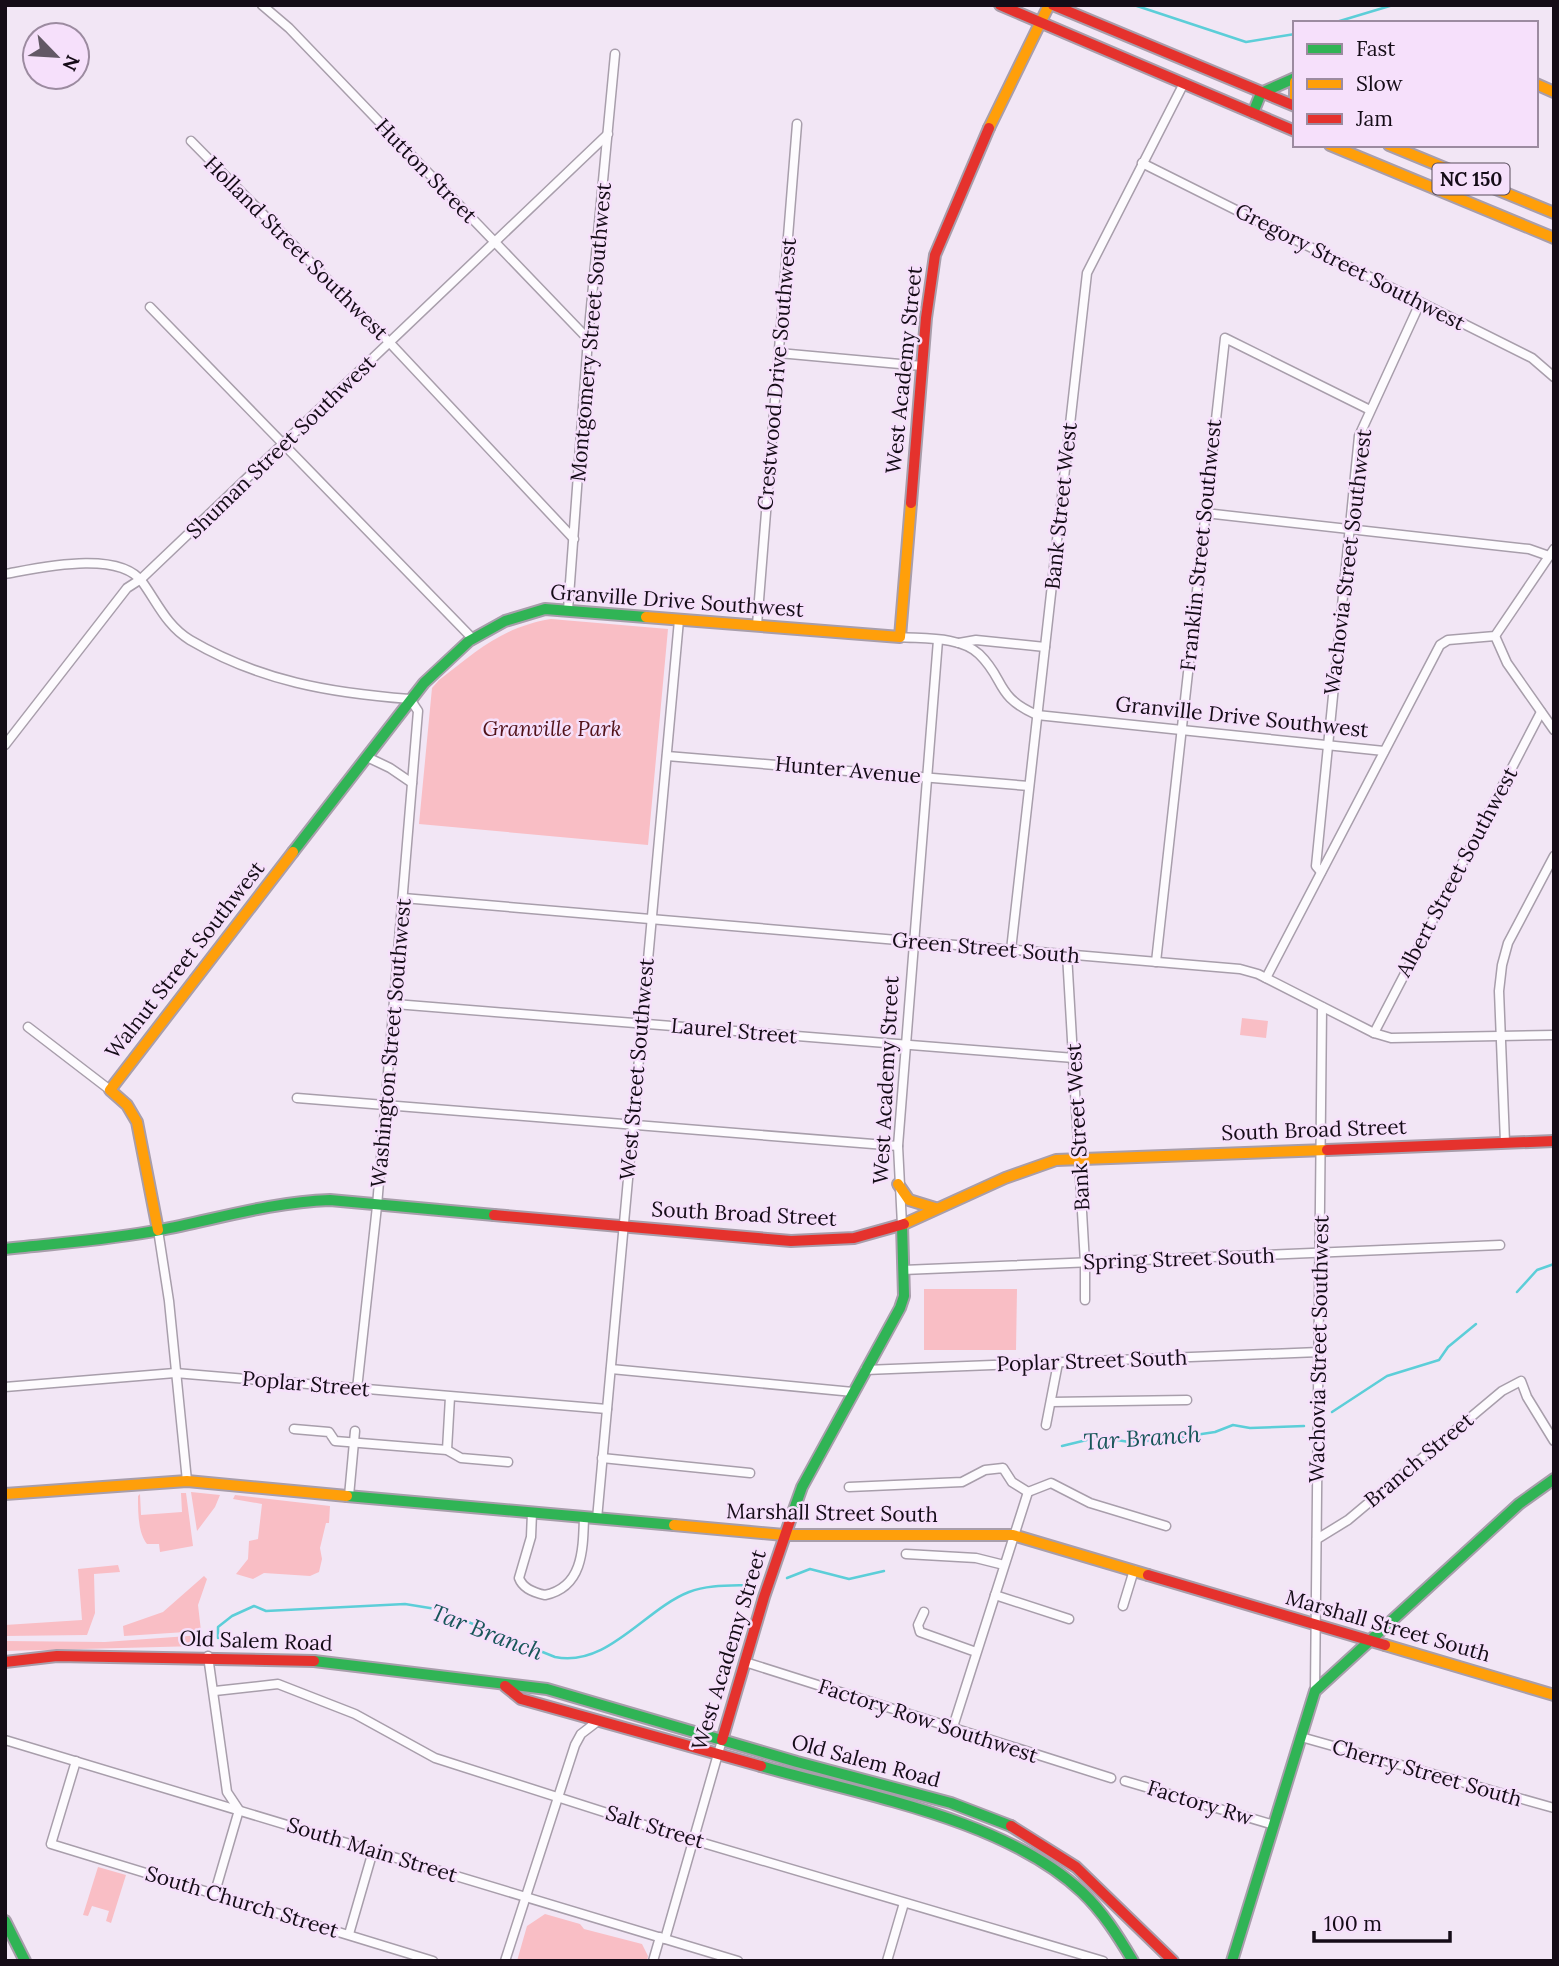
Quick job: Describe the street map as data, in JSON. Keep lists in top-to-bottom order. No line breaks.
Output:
{"streets":{"street":["Hutton Street","NC 150","Holland Street Southwest","Gregory Street Southwest","Montgomery Street Southwest","West Academy Street","Crestwood Drive Southwest","Shuman Street Southwest","Bank Street West","Franklin Street Southwest","Wachovia Street Southwest","Granville Drive Southwest","Hunter Avenue","Albert Street Southwest","Green Street South","Walnut Street Southwest","Laurel Street","Washington Street Southwest","West Street Southwest","South Broad Street","Spring Street South","Poplar Street South","Poplar Street","Branch Street","Marshall Street South","Old Salem Road","Factory Row Southwest","Cherry Street South","Factory Rw","Salt Street","South Main Street","South Church Street"]},"crossings":[["Hutton Street","Montgomery Street Southwest"],["Hutton Street","Shuman Street Southwest"],["Holland Street Southwest","Montgomery Street Southwest"],["Holland Street Southwest","Shuman Street Southwest"],["Gregory Street Southwest","Bank Street West"],["Gregory Street Southwest","Wachovia Street Southwest"],["Montgomery Street Southwest","Shuman Street Southwest"],["Montgomery Street Southwest","Granville Drive Southwest"],["West Academy Street","Granville Drive Southwest"],["West Academy Street","Hunter Avenue"],["West Academy Street","Green Street South"],["West Academy Street","Laurel Street"],["West Academy Street","South Broad Street"],["West Academy Street","Spring Street South"],["West Academy Street","Poplar Street South"],["West Academy Street","Marshall Street South"],["West Academy Street","Old Salem Road"],["West Academy Street","Factory Row Southwest"],["West Academy Street","Salt Street"],["West Academy Street","South Main Street"],["Crestwood Drive Southwest","Granville Drive Southwest"],["Bank Street West","Granville Drive Southwest"],["Bank Street West","Hunter Avenue"],["Bank Street West","Green Street South"],["Bank Street West","Laurel Street"],["Bank Street West","South Broad Street"],["Bank Street West","Spring Street South"],["Franklin Street Southwest","Wachovia Street Southwest"],["Franklin Street Southwest","Granville Drive Southwest"],["Franklin Street Southwest","Green Street South"],["Wachovia Street Southwest","Granville Drive Southwest"],["Wachovia Street Southwest","Green Street South"],["Wachovia Street Southwest","South Broad Street"],["Wachovia Street Southwest","Spring Street South"],["Wachovia Street Southwest","Poplar Street South"],["Wachovia Street Southwest","Branch Street"],["Wachovia Street Southwest","Marshall Street South"],["Granville Drive Southwest","Walnut Street Southwest"],["Granville Drive Southwest","Washington Street Southwest"],["Granville Drive Southwest","West Street Southwest"],["Hunter Avenue","West Street Southwest"],["Albert Street Southwest","Green Street South"],["Green Street South","Washington Street Southwest"],["Green Street South","West Street Southwest"],["Walnut Street Southwest","Washington Street Southwest"],["Walnut Street Southwest","South Broad Street"],["Walnut Street Southwest","Poplar Street"],["Walnut Street Southwest","Marshall Street South"],["Laurel Street","Washington Street Southwest"],["Laurel Street","West Street Southwest"],["Washington Street Southwest","South Broad Street"],["Washington Street Southwest","Poplar Street"],["West Street Southwest","South Broad Street"],["West Street Southwest","Poplar Street"],["West Street Southwest","Marshall Street South"],["South Main Street","South Church Street"]],"water":["Tar Branch"],"parks":["Granville Park"],"legend":["Fast","Slow","Jam"],"scale_bar":"100 m","north":"bottom right"}
